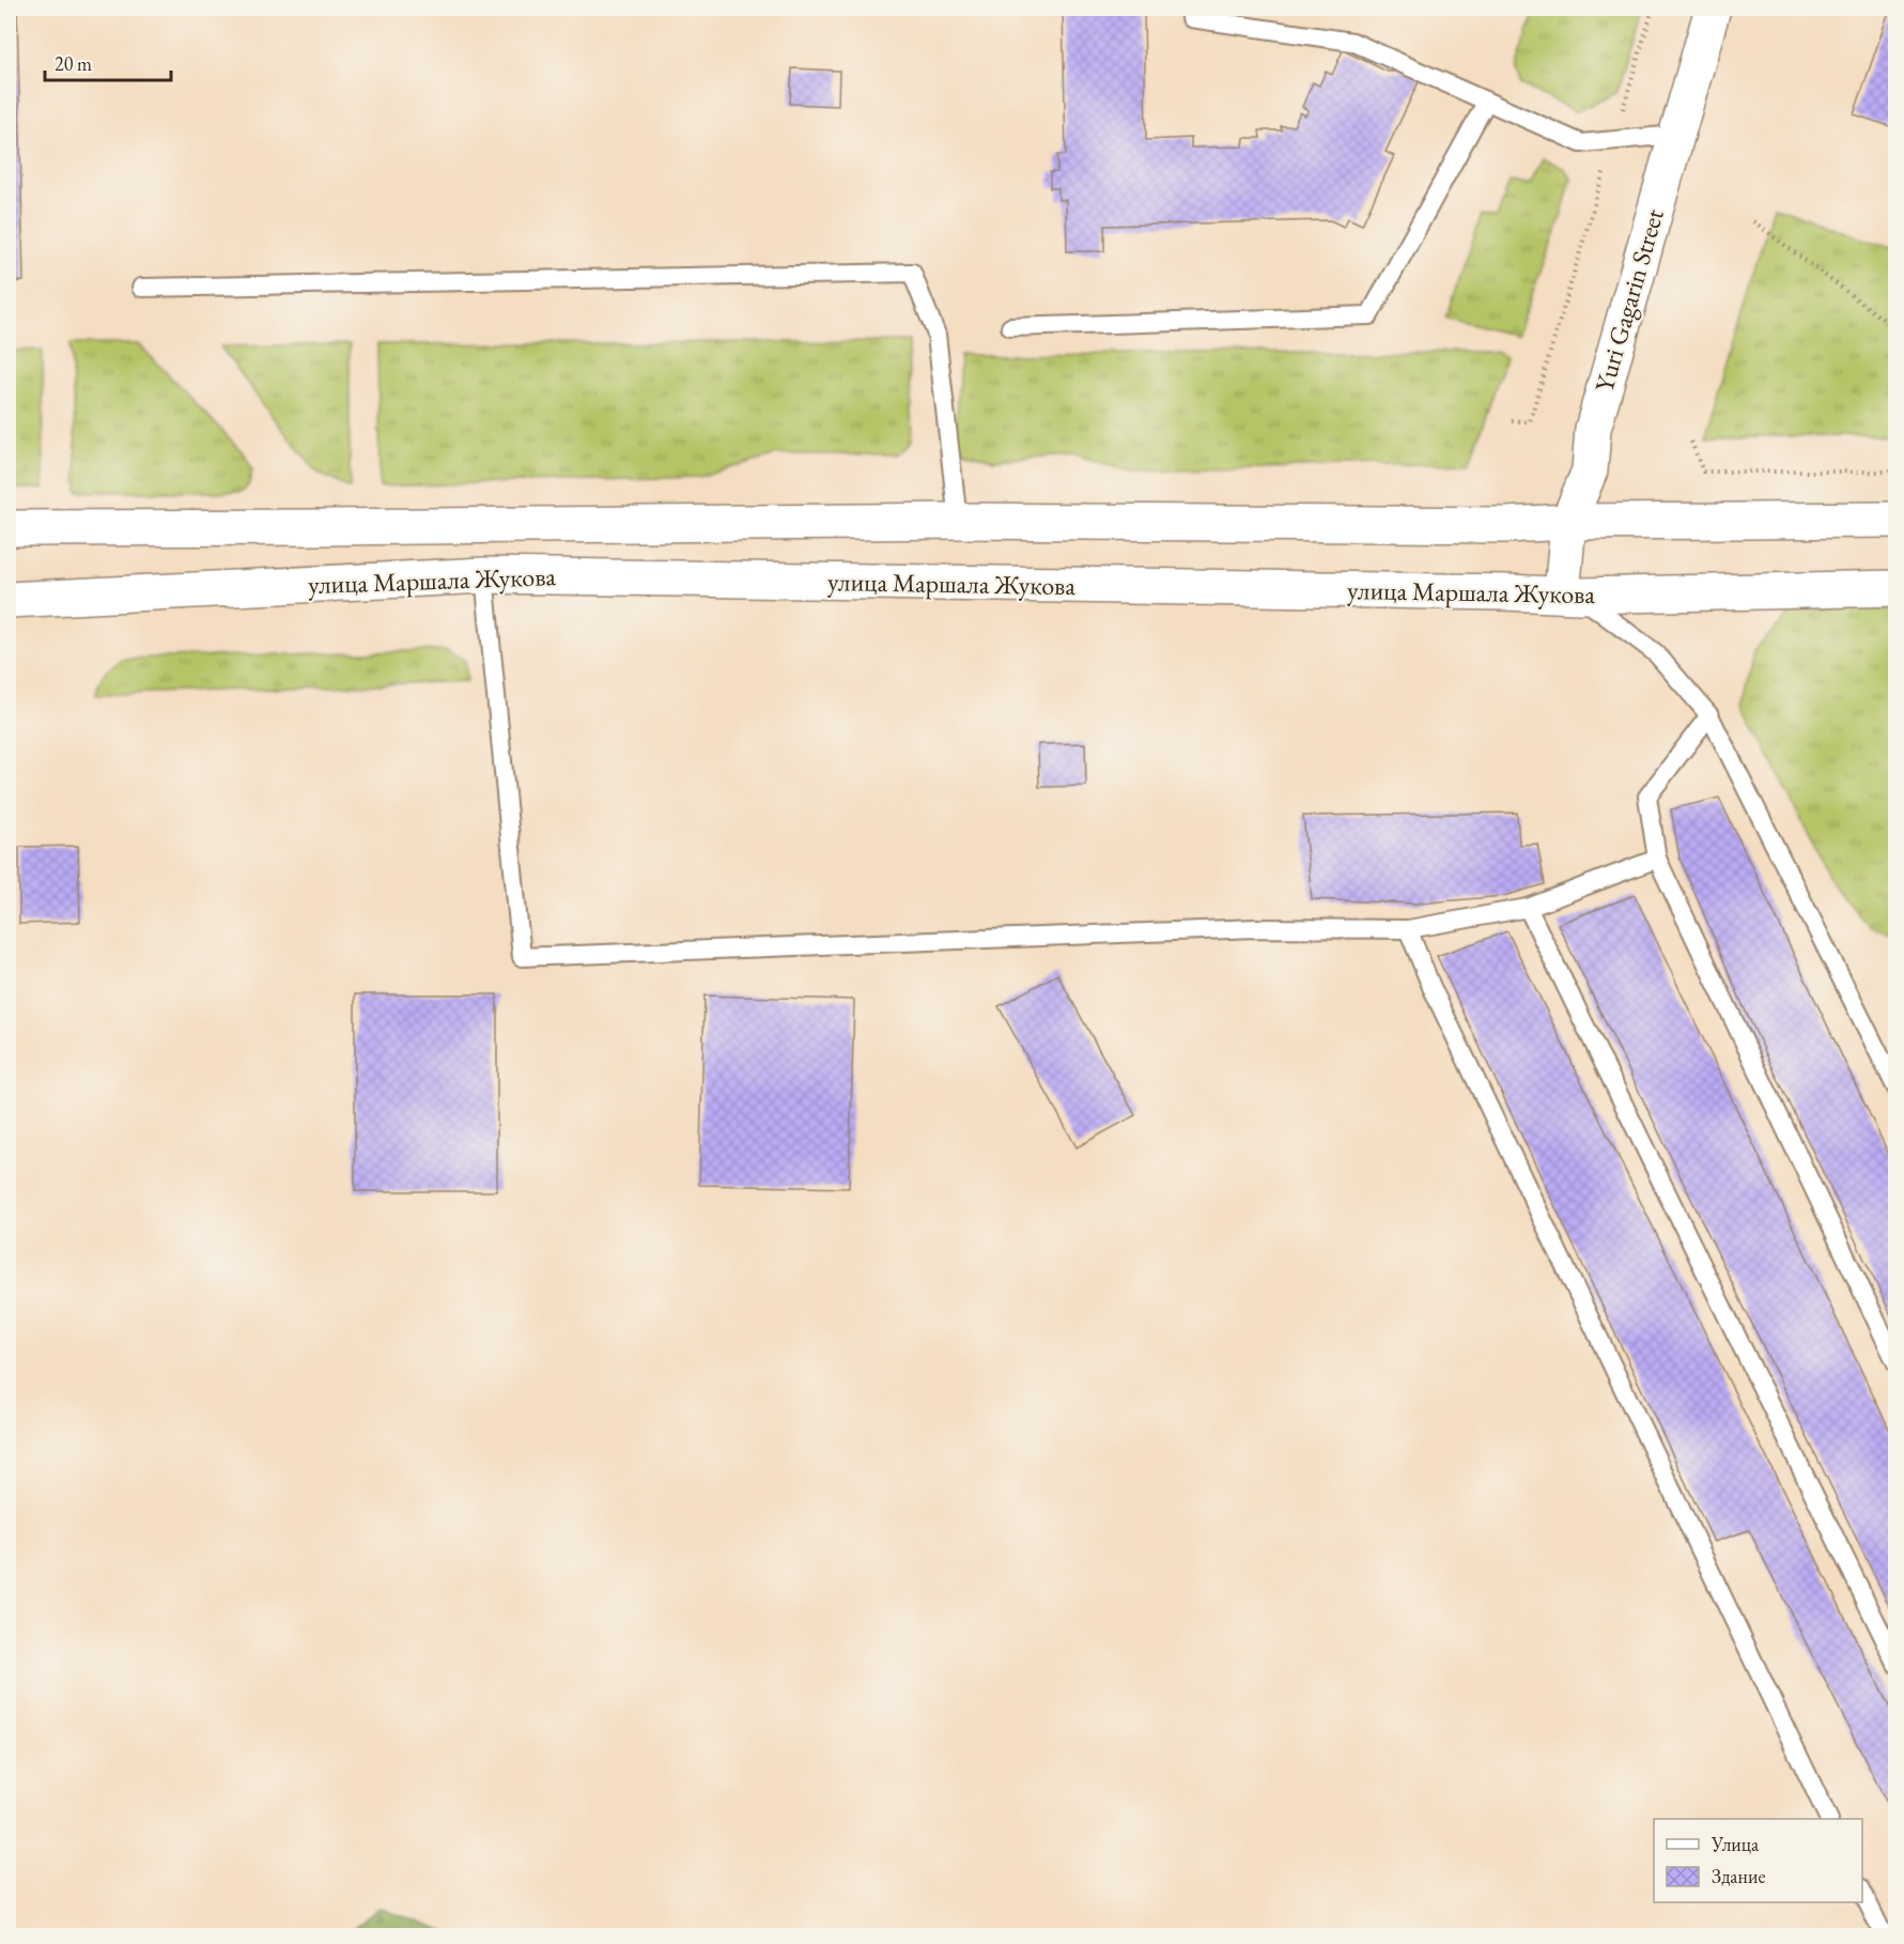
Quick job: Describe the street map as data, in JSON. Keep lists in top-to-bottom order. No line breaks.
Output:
{"streets":{"main road":["Yuri Gagarin Street","улица Маршала Жукова"]},"crossings":[["Yuri Gagarin Street","улица Маршала Жукова"]],"legend":["Улица","Здание"],"scale_bar":"20 m"}
